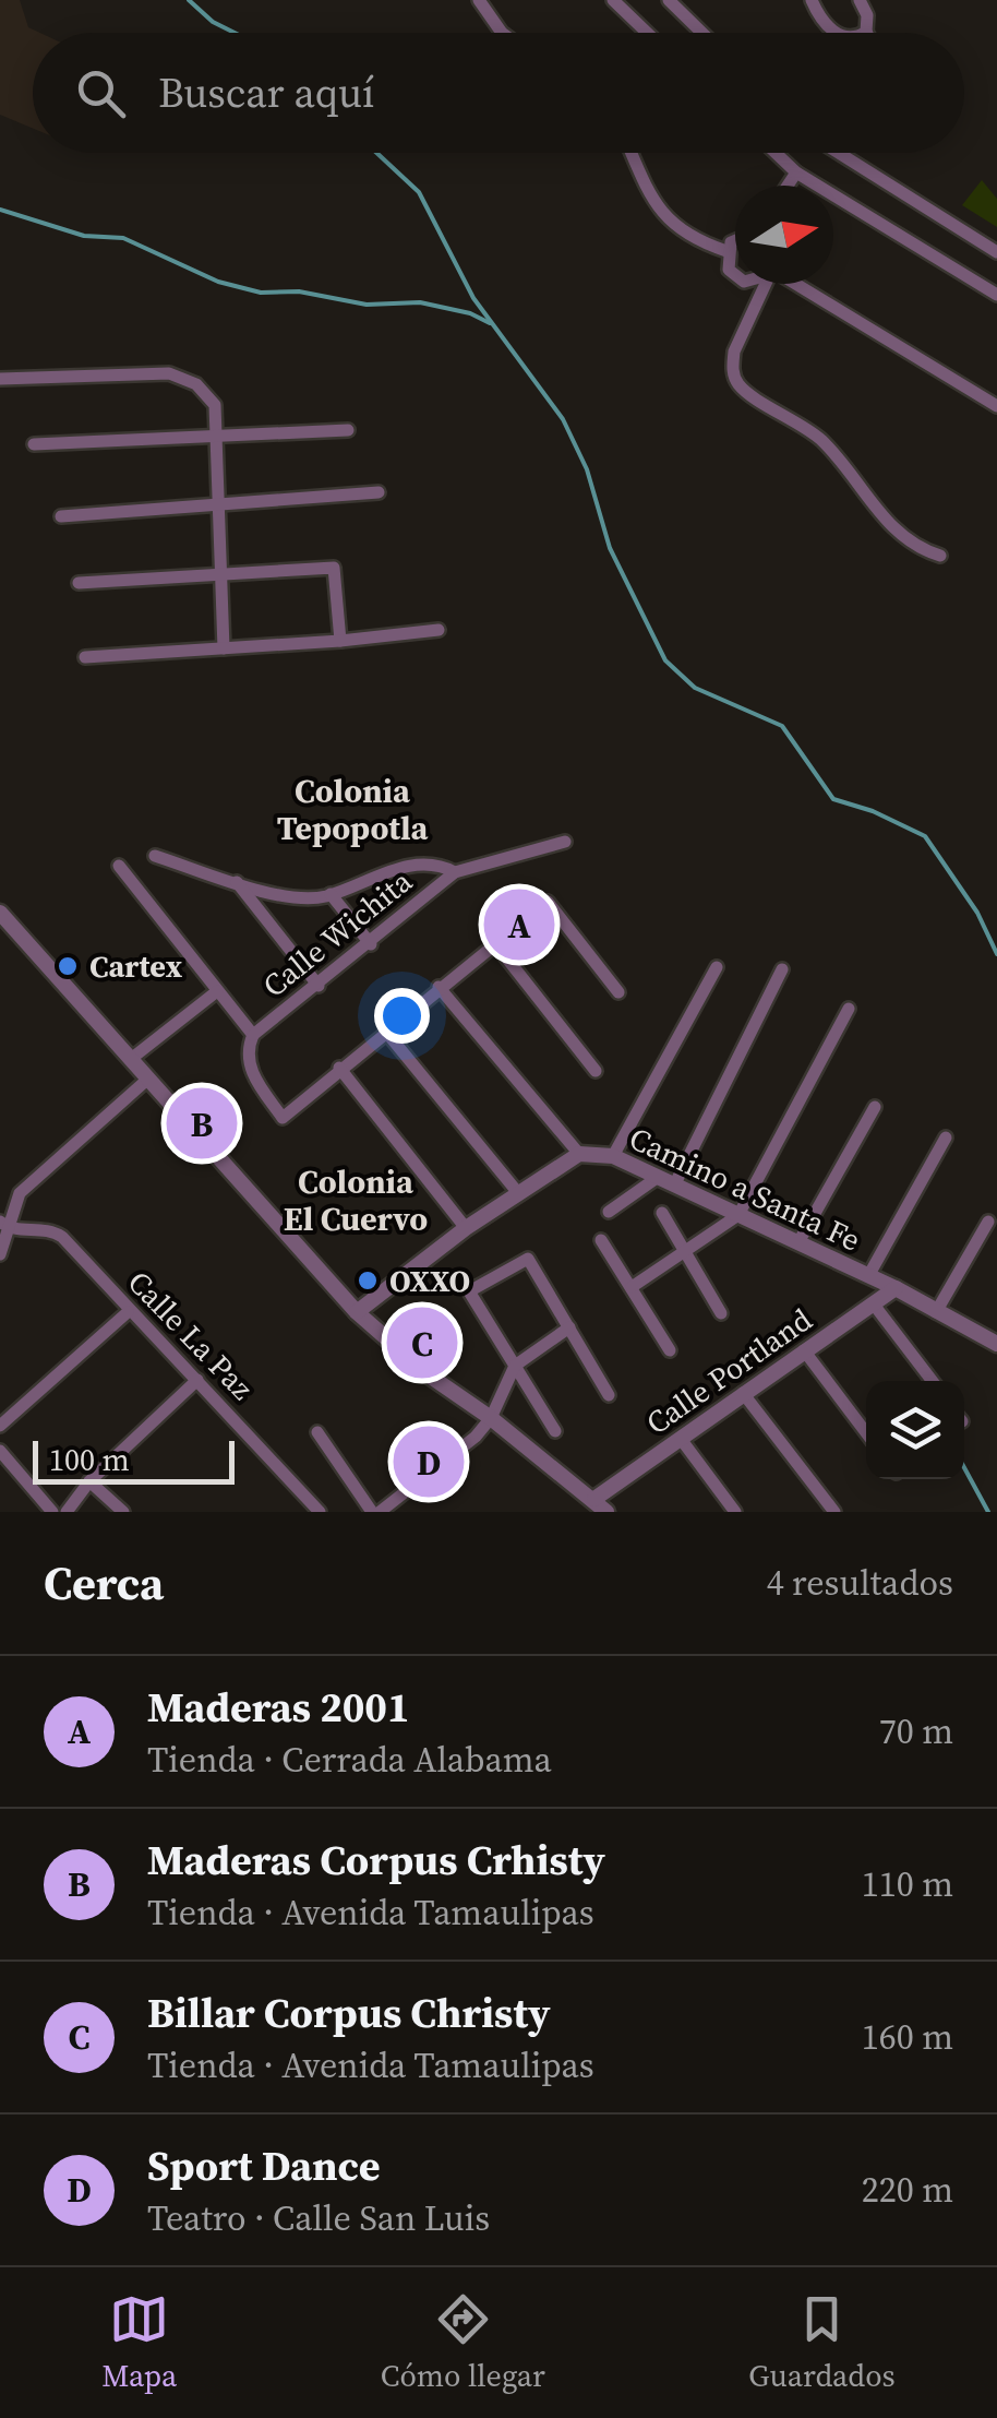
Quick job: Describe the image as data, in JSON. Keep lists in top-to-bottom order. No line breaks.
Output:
{"streets":{"street":["Calle Wichita","Camino a Santa Fe","Calle La Paz","Calle Portland"]},"crossings":[["Camino a Santa Fe","Calle Portland"]],"districts":["Colonia Tepopotla","Colonia El Cuervo"],"places":["Cartex","OXXO"],"scale_bar":"100 m","north":"right","page":{"search":"Buscar aquí","pins":["A","B","C","D"],"scale":"100 m","heading":["Cerca","4 resultados"],"list":[{"mark":"A","name":"Maderas 2001","note":"Tienda · Cerrada Alabama","value":"70 m"},{"mark":"B","name":"Maderas Corpus Crhisty","note":"Tienda · Avenida Tamaulipas","value":"110 m"},{"mark":"C","name":"Billar Corpus Christy","note":"Tienda · Avenida Tamaulipas","value":"160 m"},{"mark":"D","name":"Sport Dance","note":"Teatro · Calle San Luis","value":"220 m"}],"nav":["Mapa","Cómo llegar","Guardados"]}}
